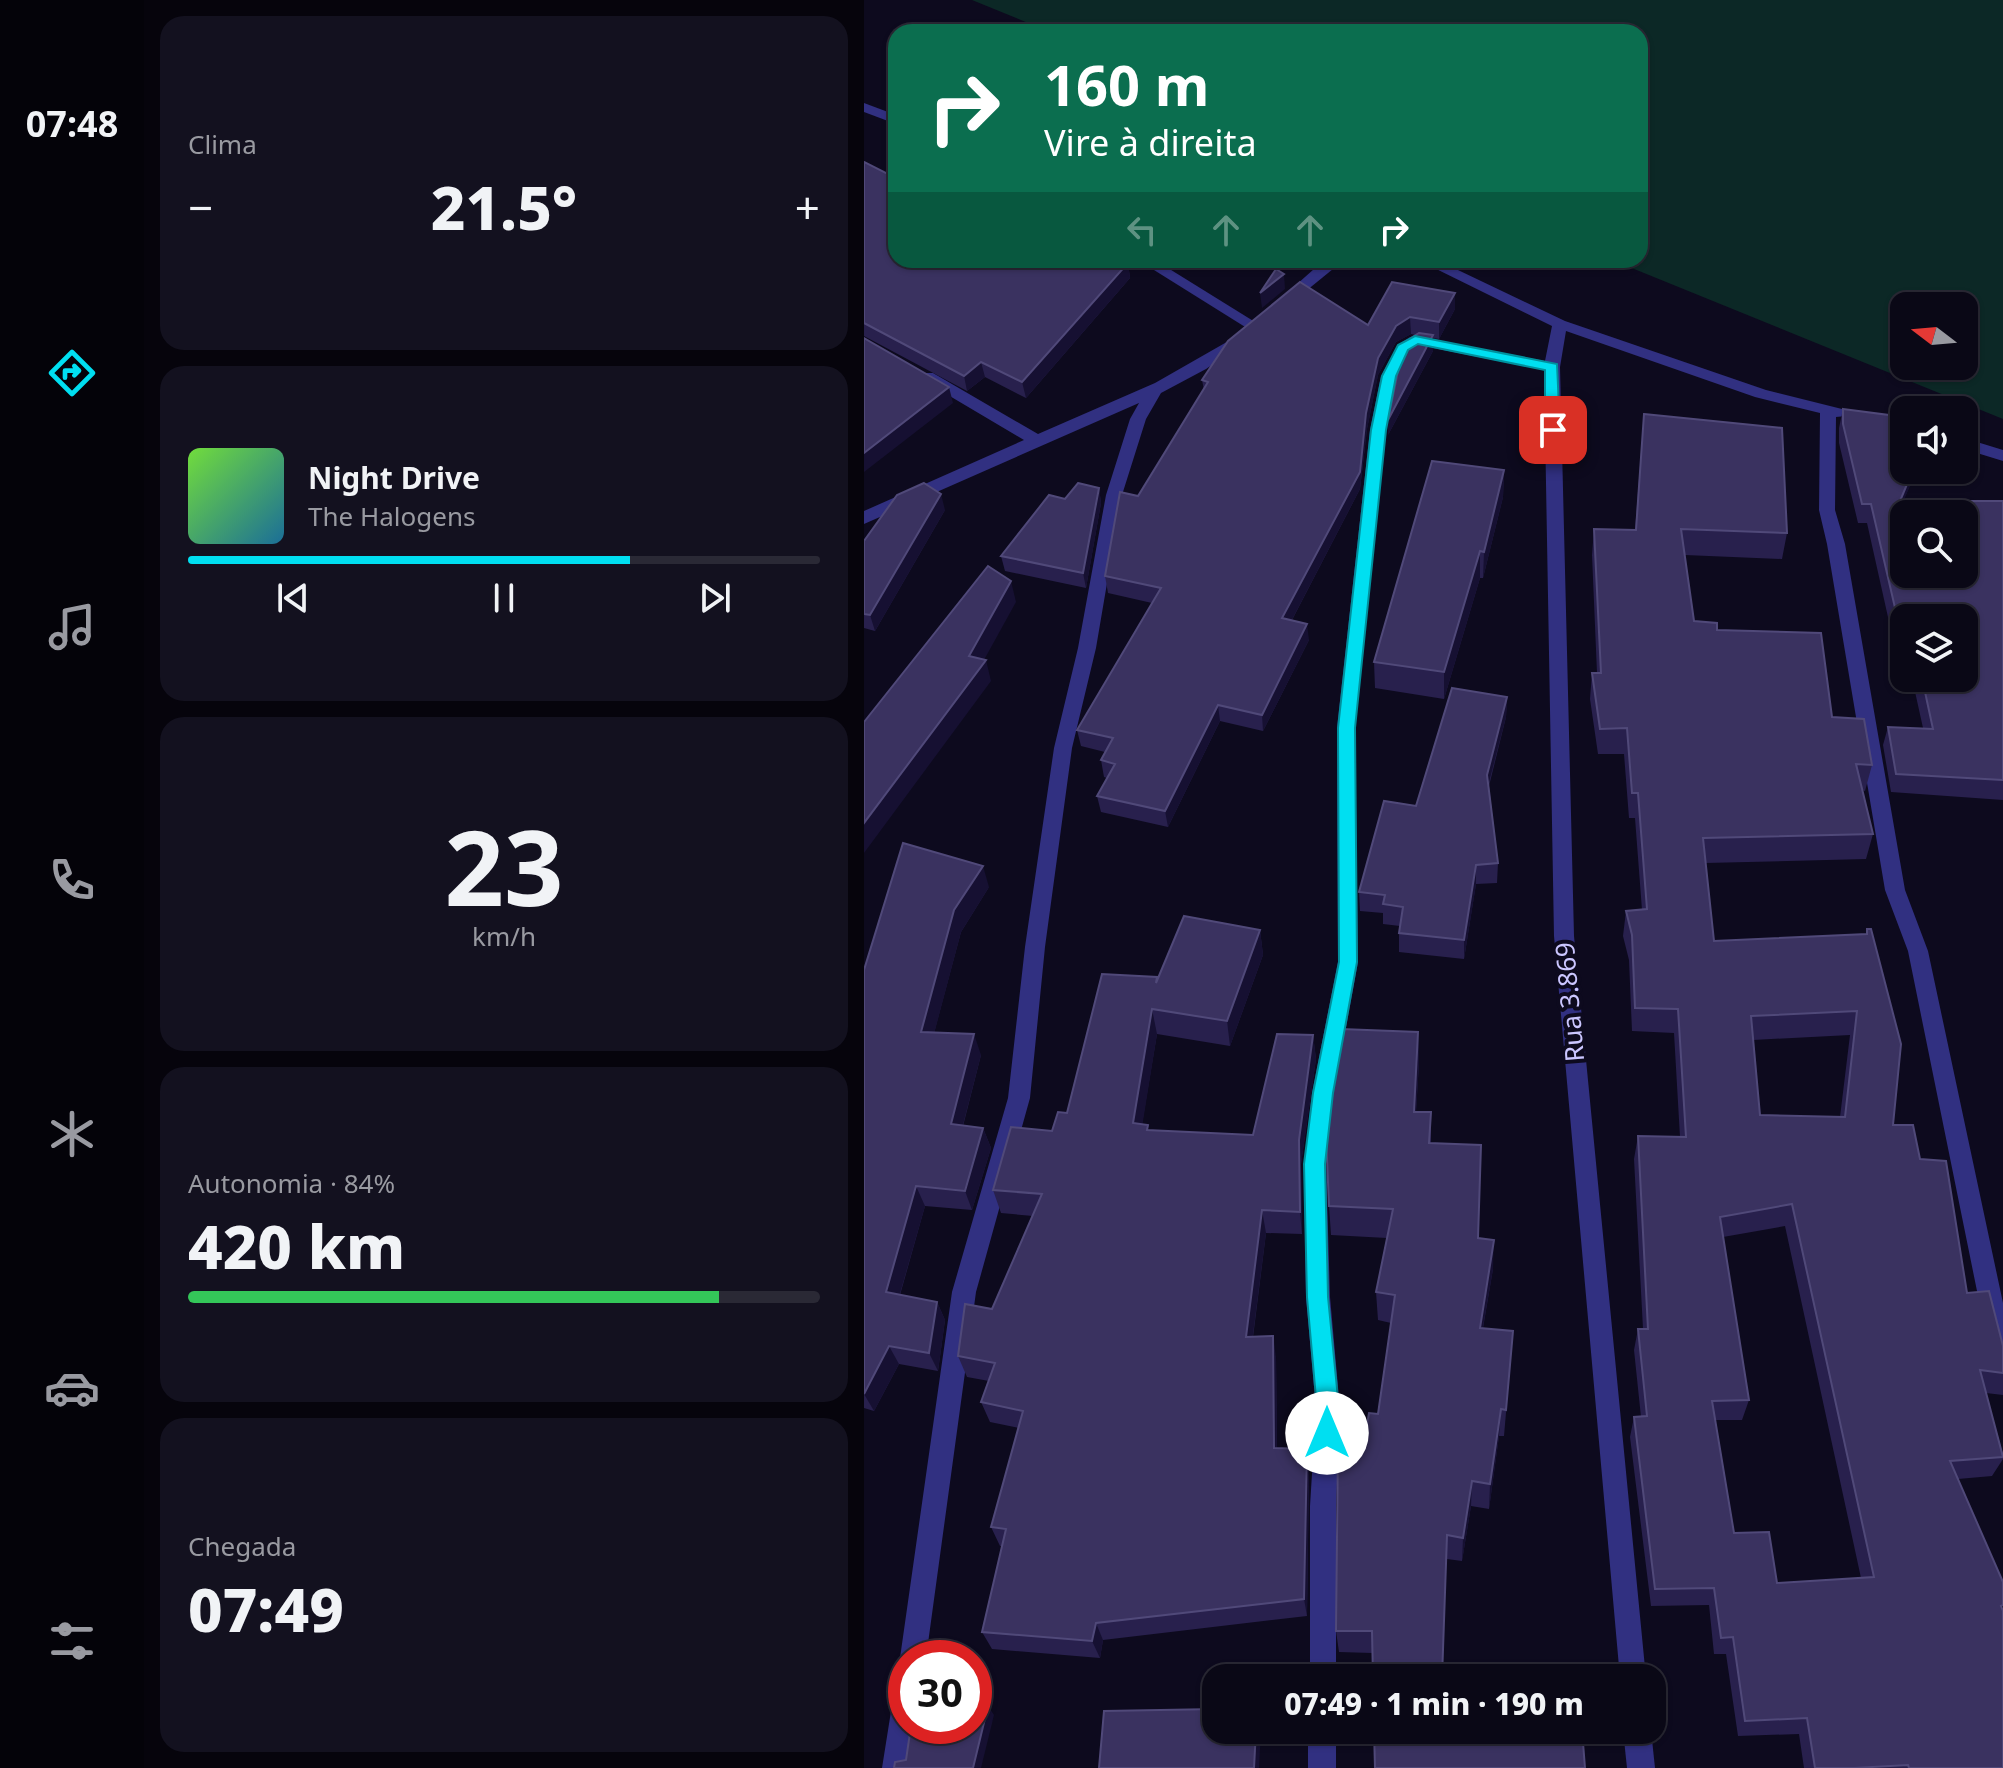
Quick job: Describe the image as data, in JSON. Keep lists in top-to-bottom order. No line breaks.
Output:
{"streets":{"street":["Rua 3.869"]},"north":"left","page":{"tabs":"07:48","tile":["Clima",["23","km/h"],["Autonomia · 84%","420 km"],["Chegada","07:49"]],"turn":["160 m","Vire à direita"],"heat":["−","21.5°","+"],"song":["Night Drive","The Halogens"],"limit":"30","trip":"07:49 · 1 min · 190 m"}}
